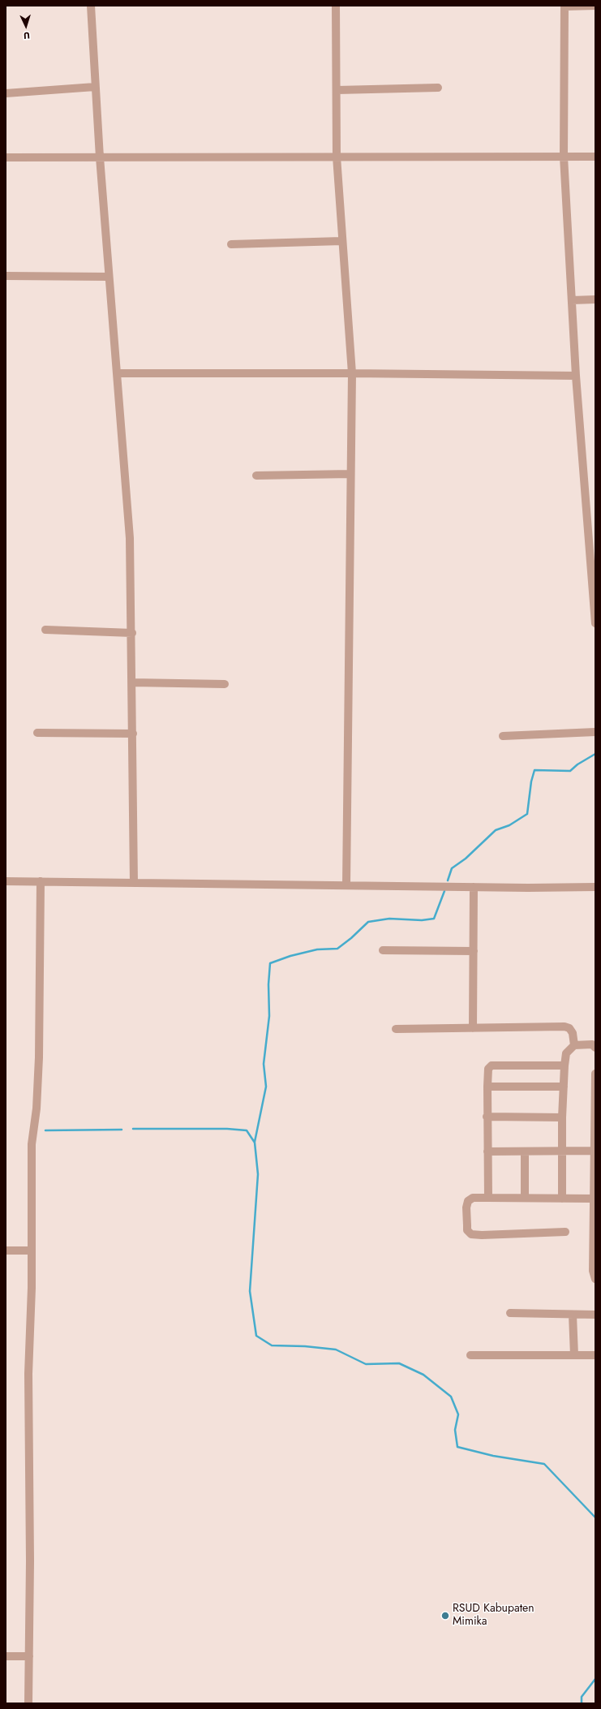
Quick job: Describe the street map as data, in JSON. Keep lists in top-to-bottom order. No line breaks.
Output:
{"places":["RSUD Kabupaten Mimika"],"north":"bottom"}
